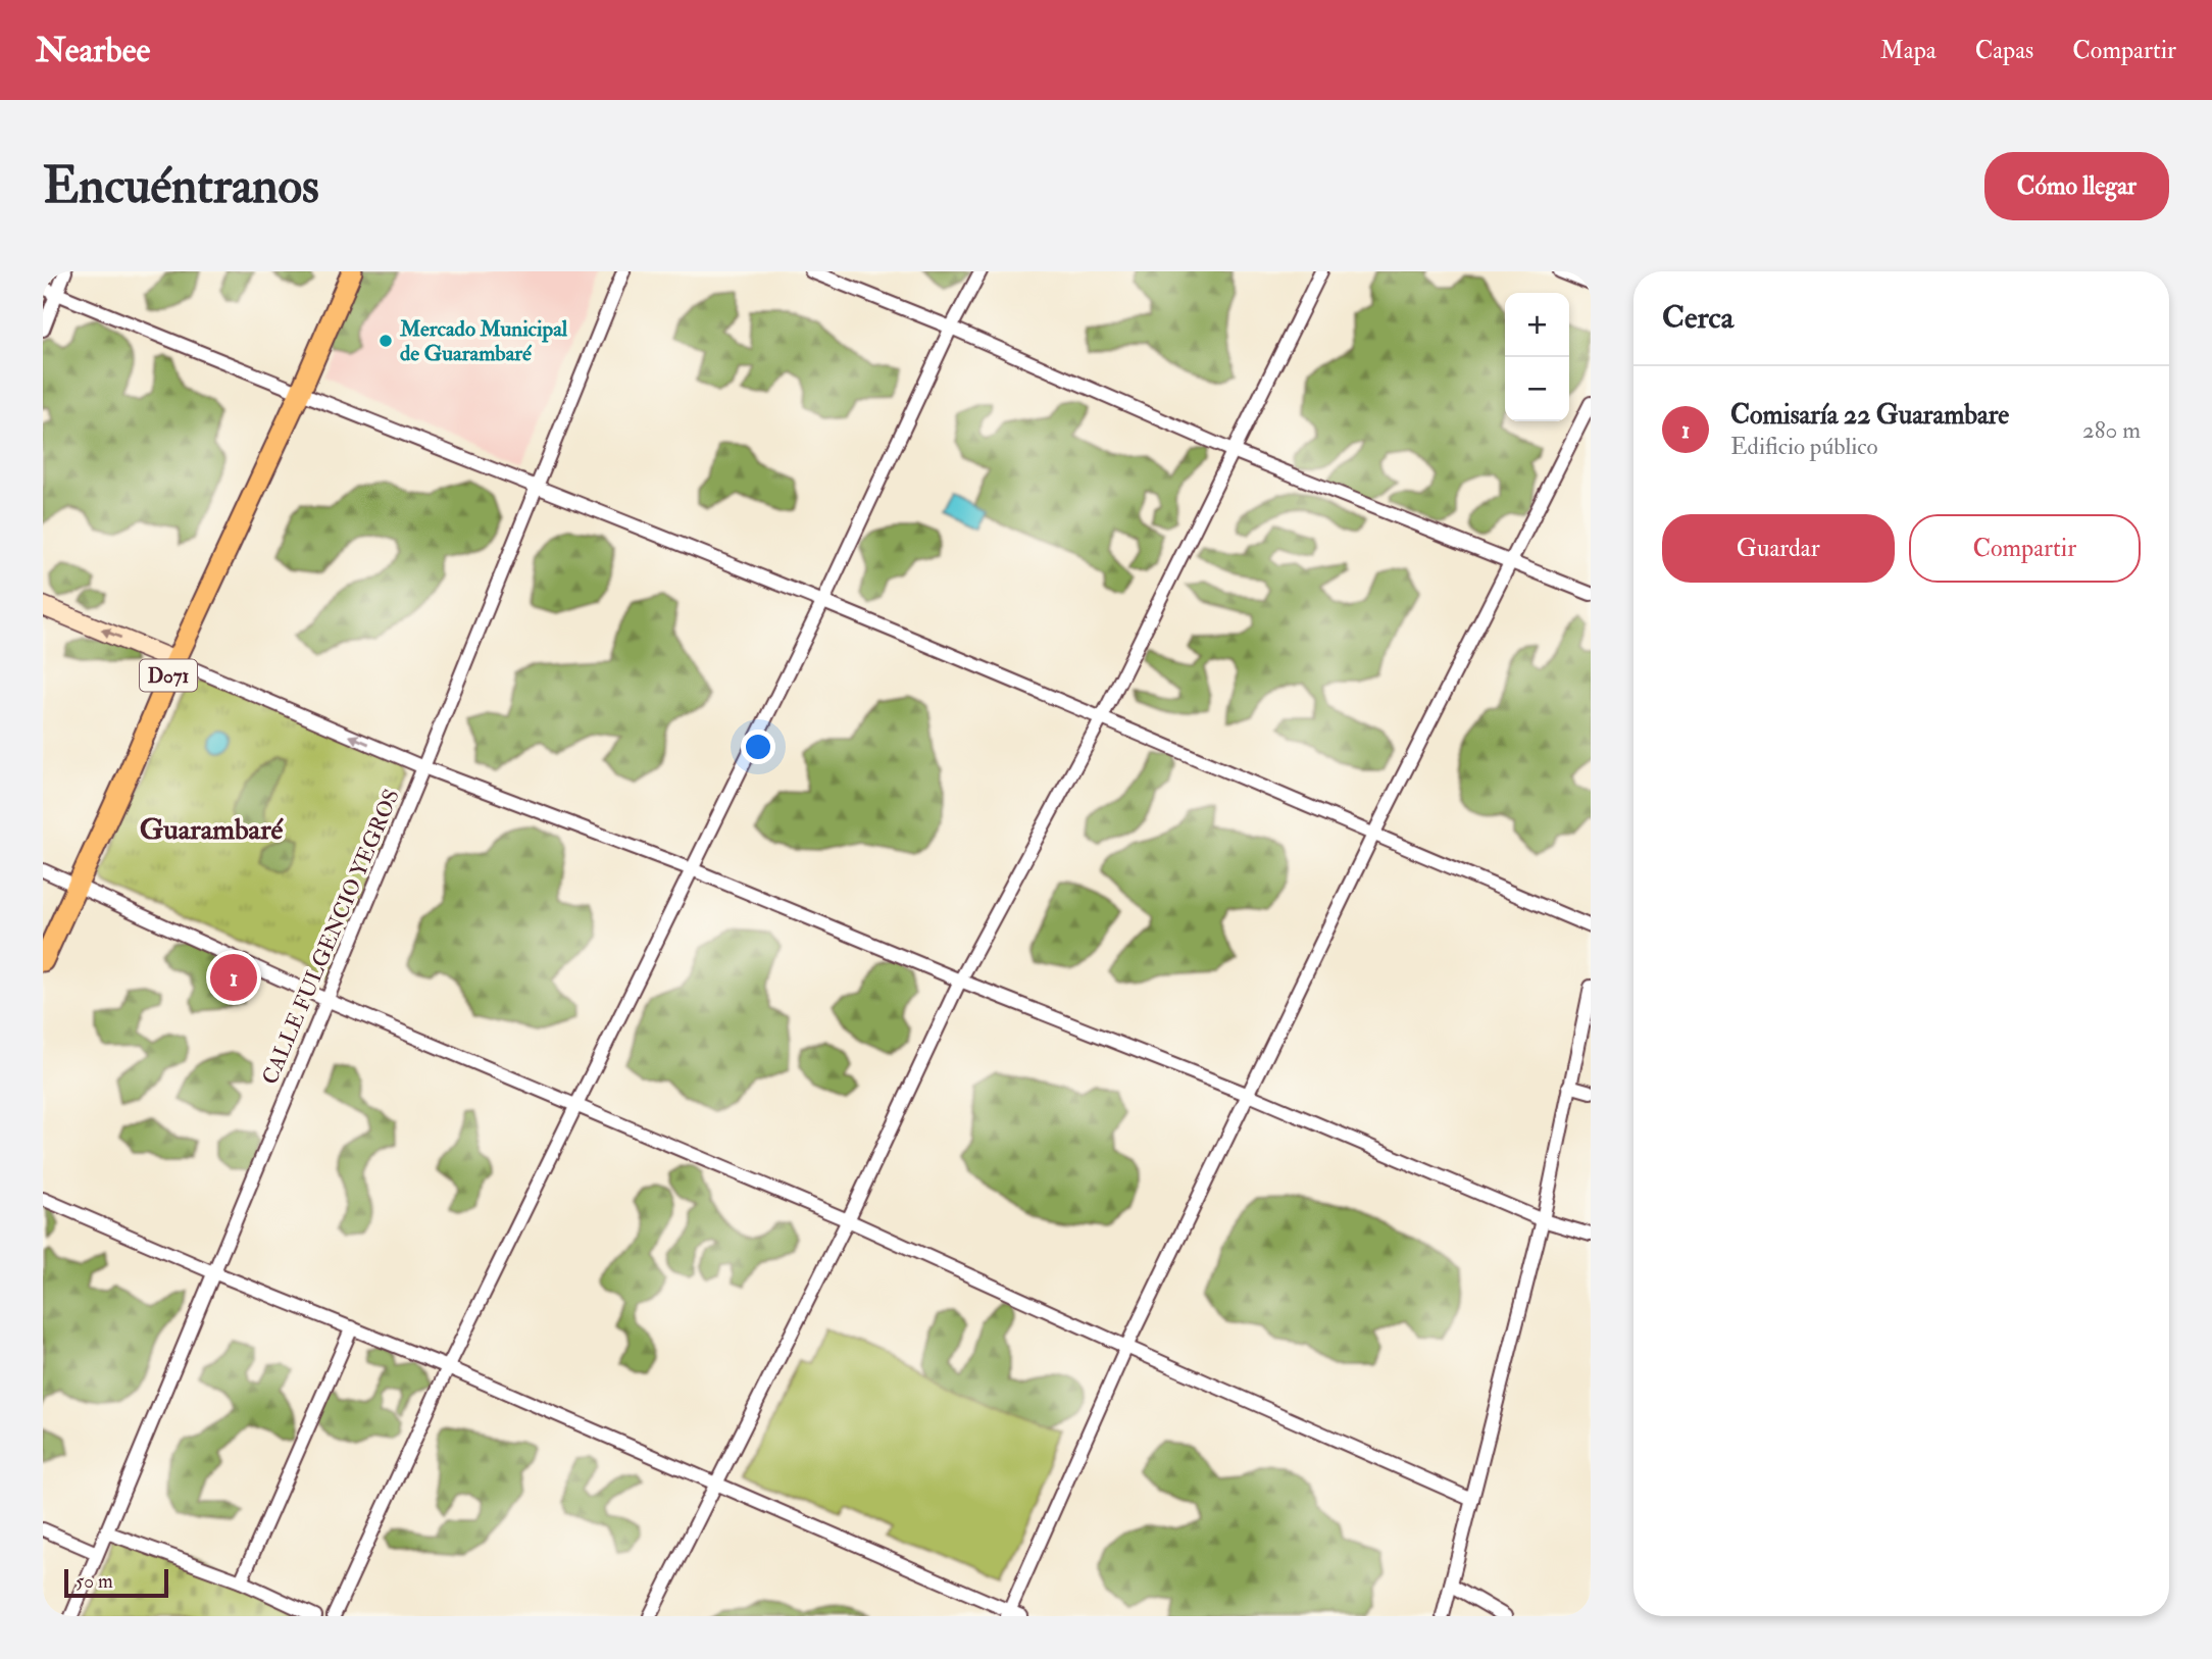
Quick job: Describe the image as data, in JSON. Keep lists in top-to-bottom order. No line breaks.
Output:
{"streets":{"main road":["D071"],"street":["CALLE FULGENCIO YEGROS"]},"districts":["Guarambaré"],"places":["Mercado Municipal de Guarambaré"],"scale_bar":"50 m","page":{"header":"Nearbee","nav":["Mapa","Capas","Compartir"],"buttons":["Cómo llegar",["Guardar","Compartir"]],"title":"Encuéntranos","heading":"Cerca","map_buttons":["+","−"],"list":[{"mark":"1","name":"Comisaría 22 Guarambare","note":"Edificio público","value":"280 m"}],"pins":"1","scale":"50 m"}}
